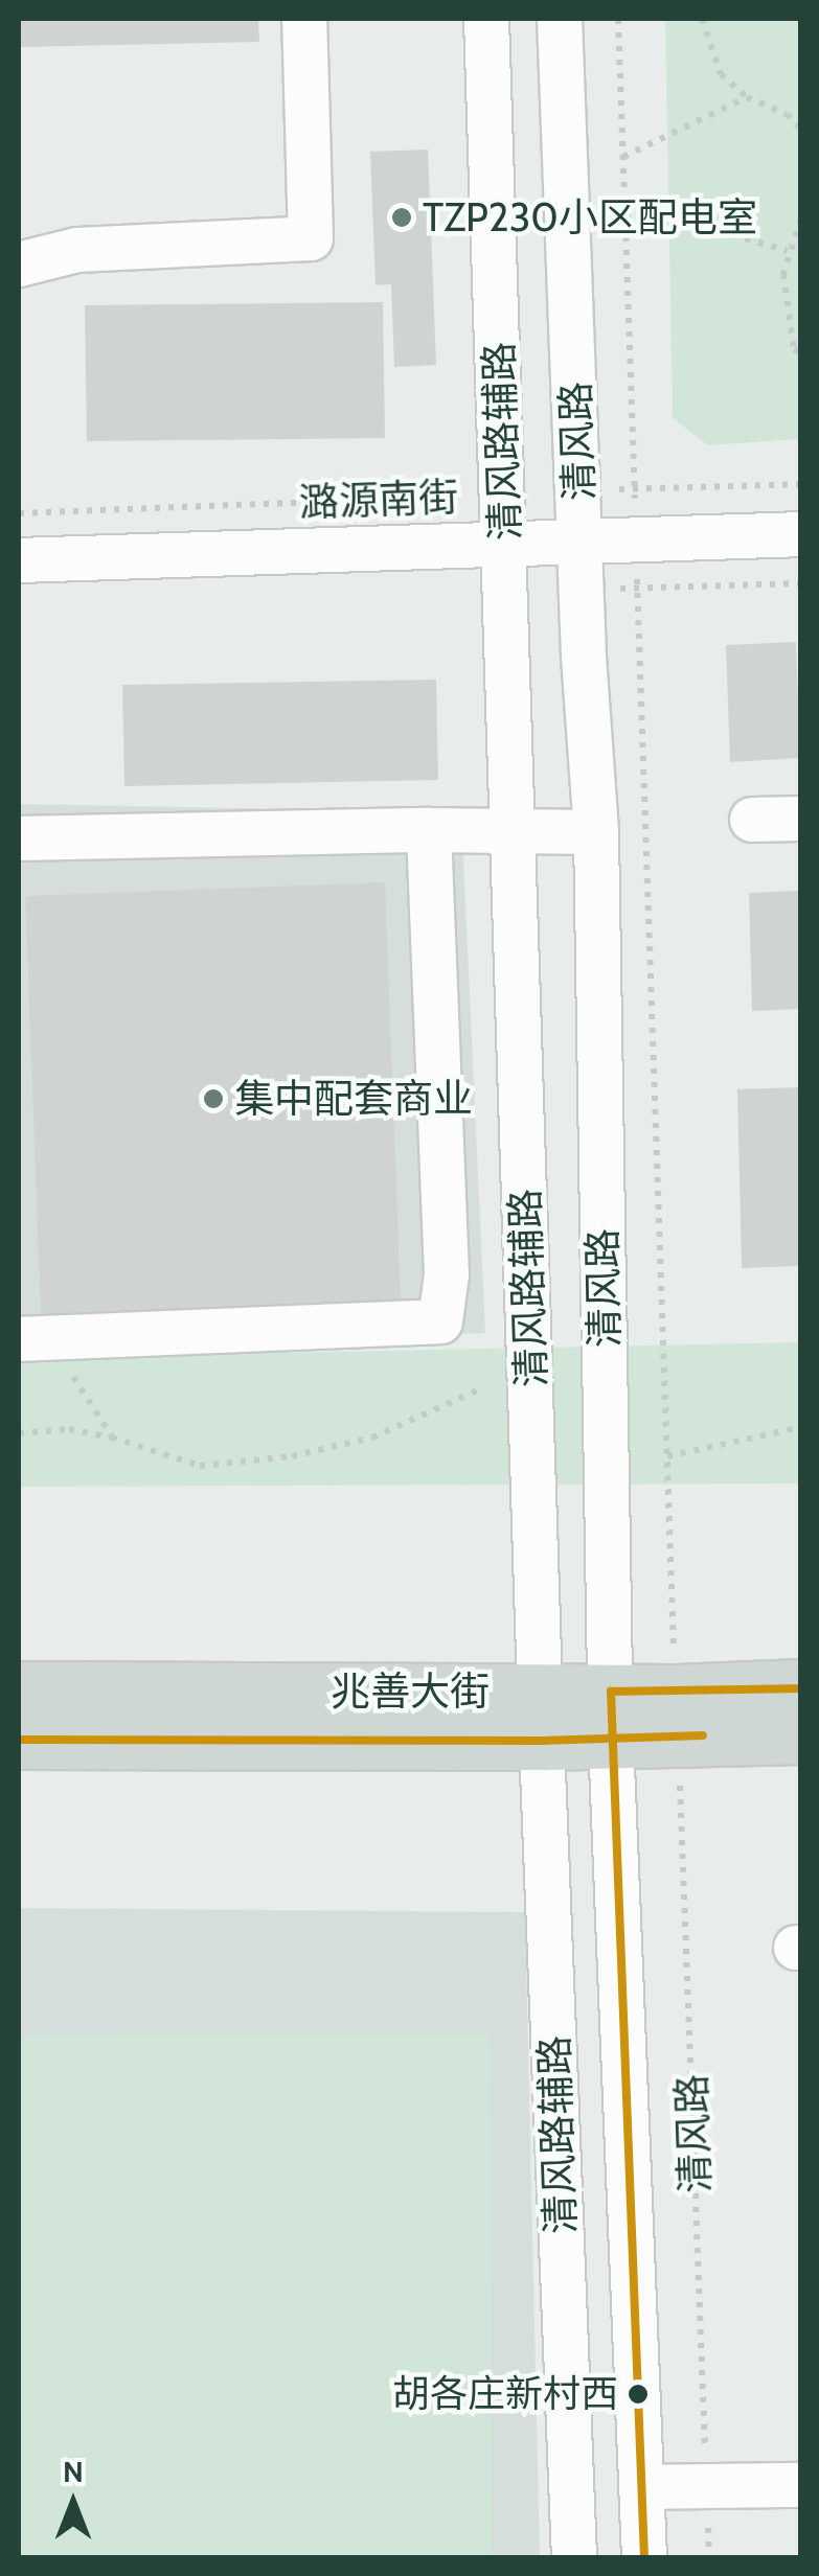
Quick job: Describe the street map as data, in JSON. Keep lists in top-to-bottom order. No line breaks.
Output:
{"streets":{"main road":["兆善大街"],"street":["清风路辅路","清风路","潞源南街"]},"crossings":[["清风路辅路","潞源南街"],["清风路辅路","兆善大街"],["清风路","潞源南街"],["清风路","兆善大街"]],"places":["TZP230小区配电室","集中配套商业","胡各庄新村西"],"north":"top"}
